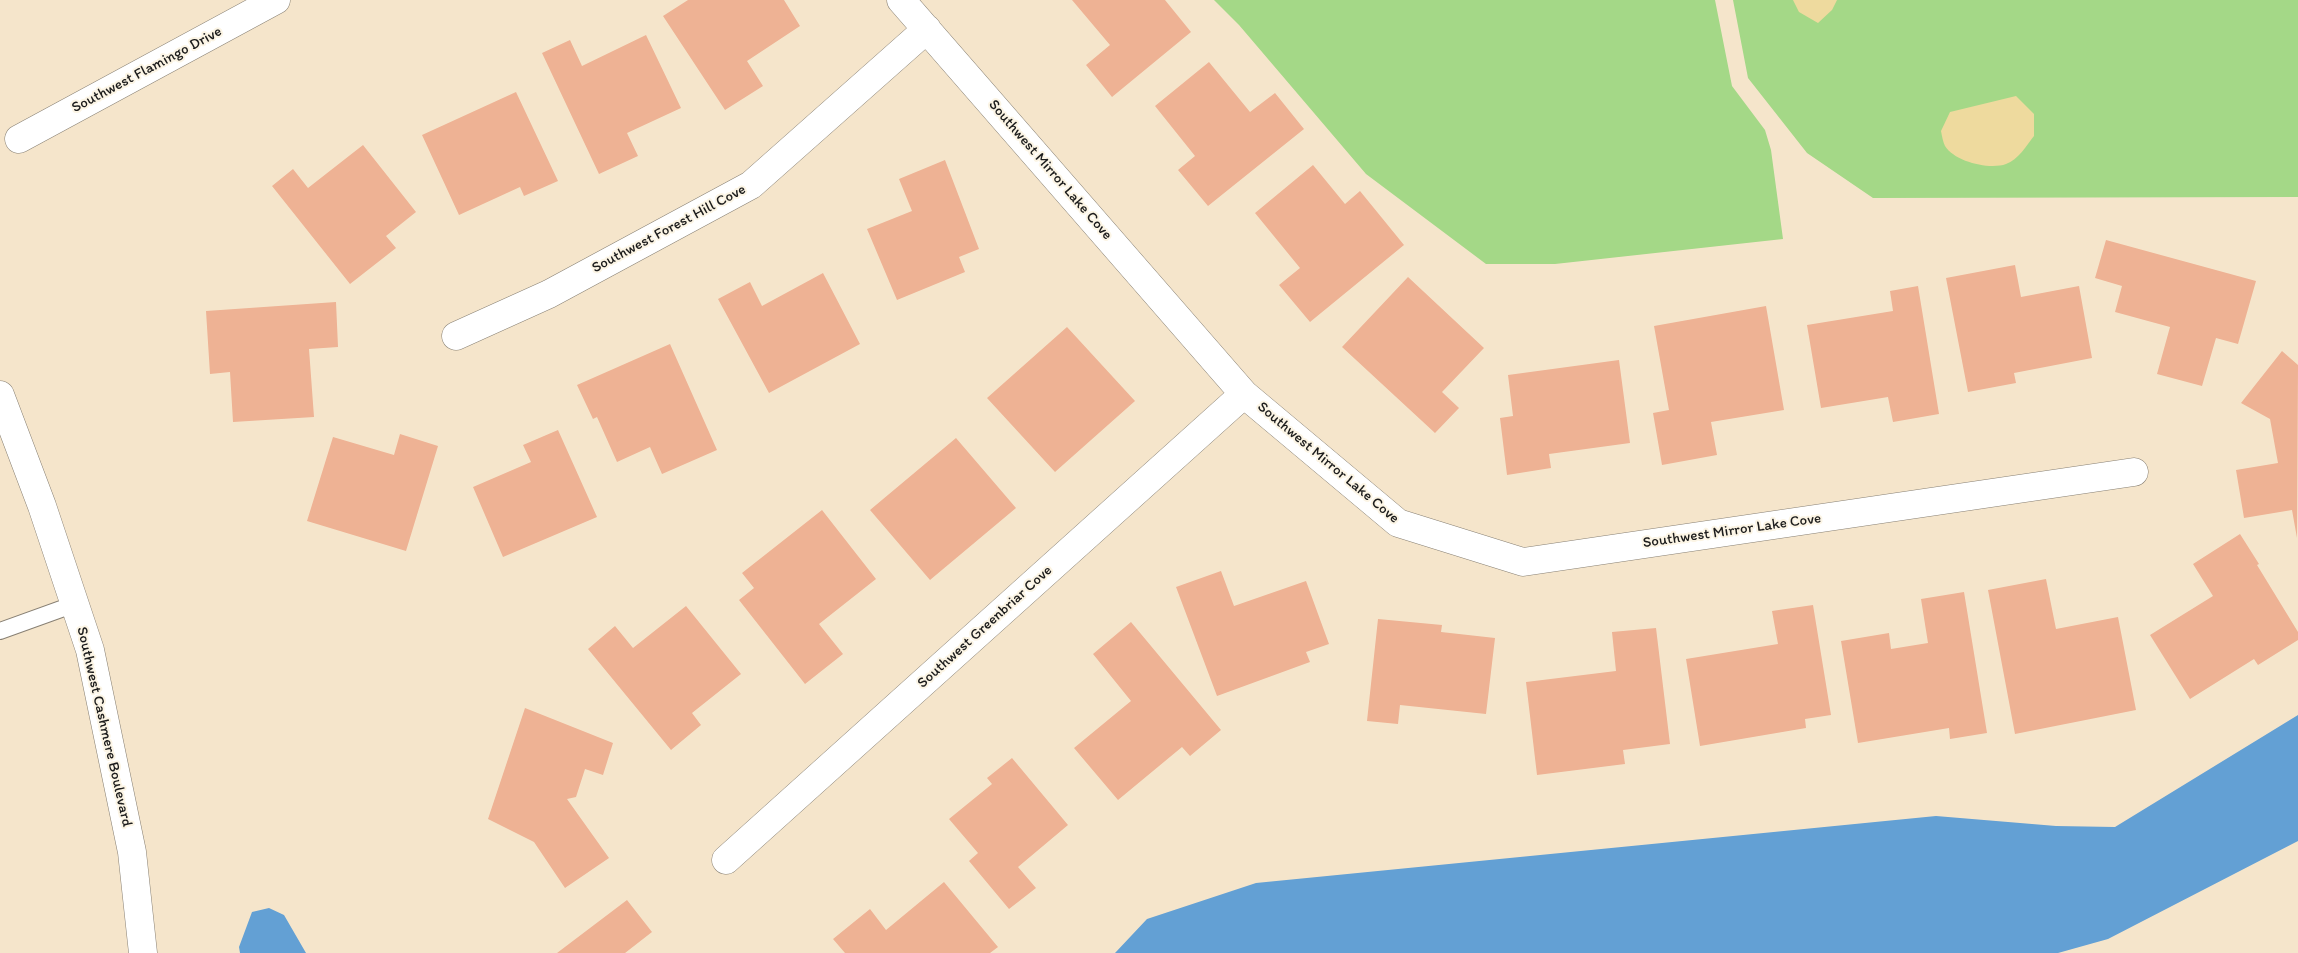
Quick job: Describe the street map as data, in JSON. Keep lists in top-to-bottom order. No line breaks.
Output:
{"streets":{"street":["Southwest Flamingo Drive","Southwest Mirror Lake Cove","Southwest Forest Hill Cove","Southwest Greenbriar Cove","Southwest Cashmere Boulevard"]},"crossings":[["Southwest Mirror Lake Cove","Southwest Forest Hill Cove"],["Southwest Mirror Lake Cove","Southwest Greenbriar Cove"]]}
